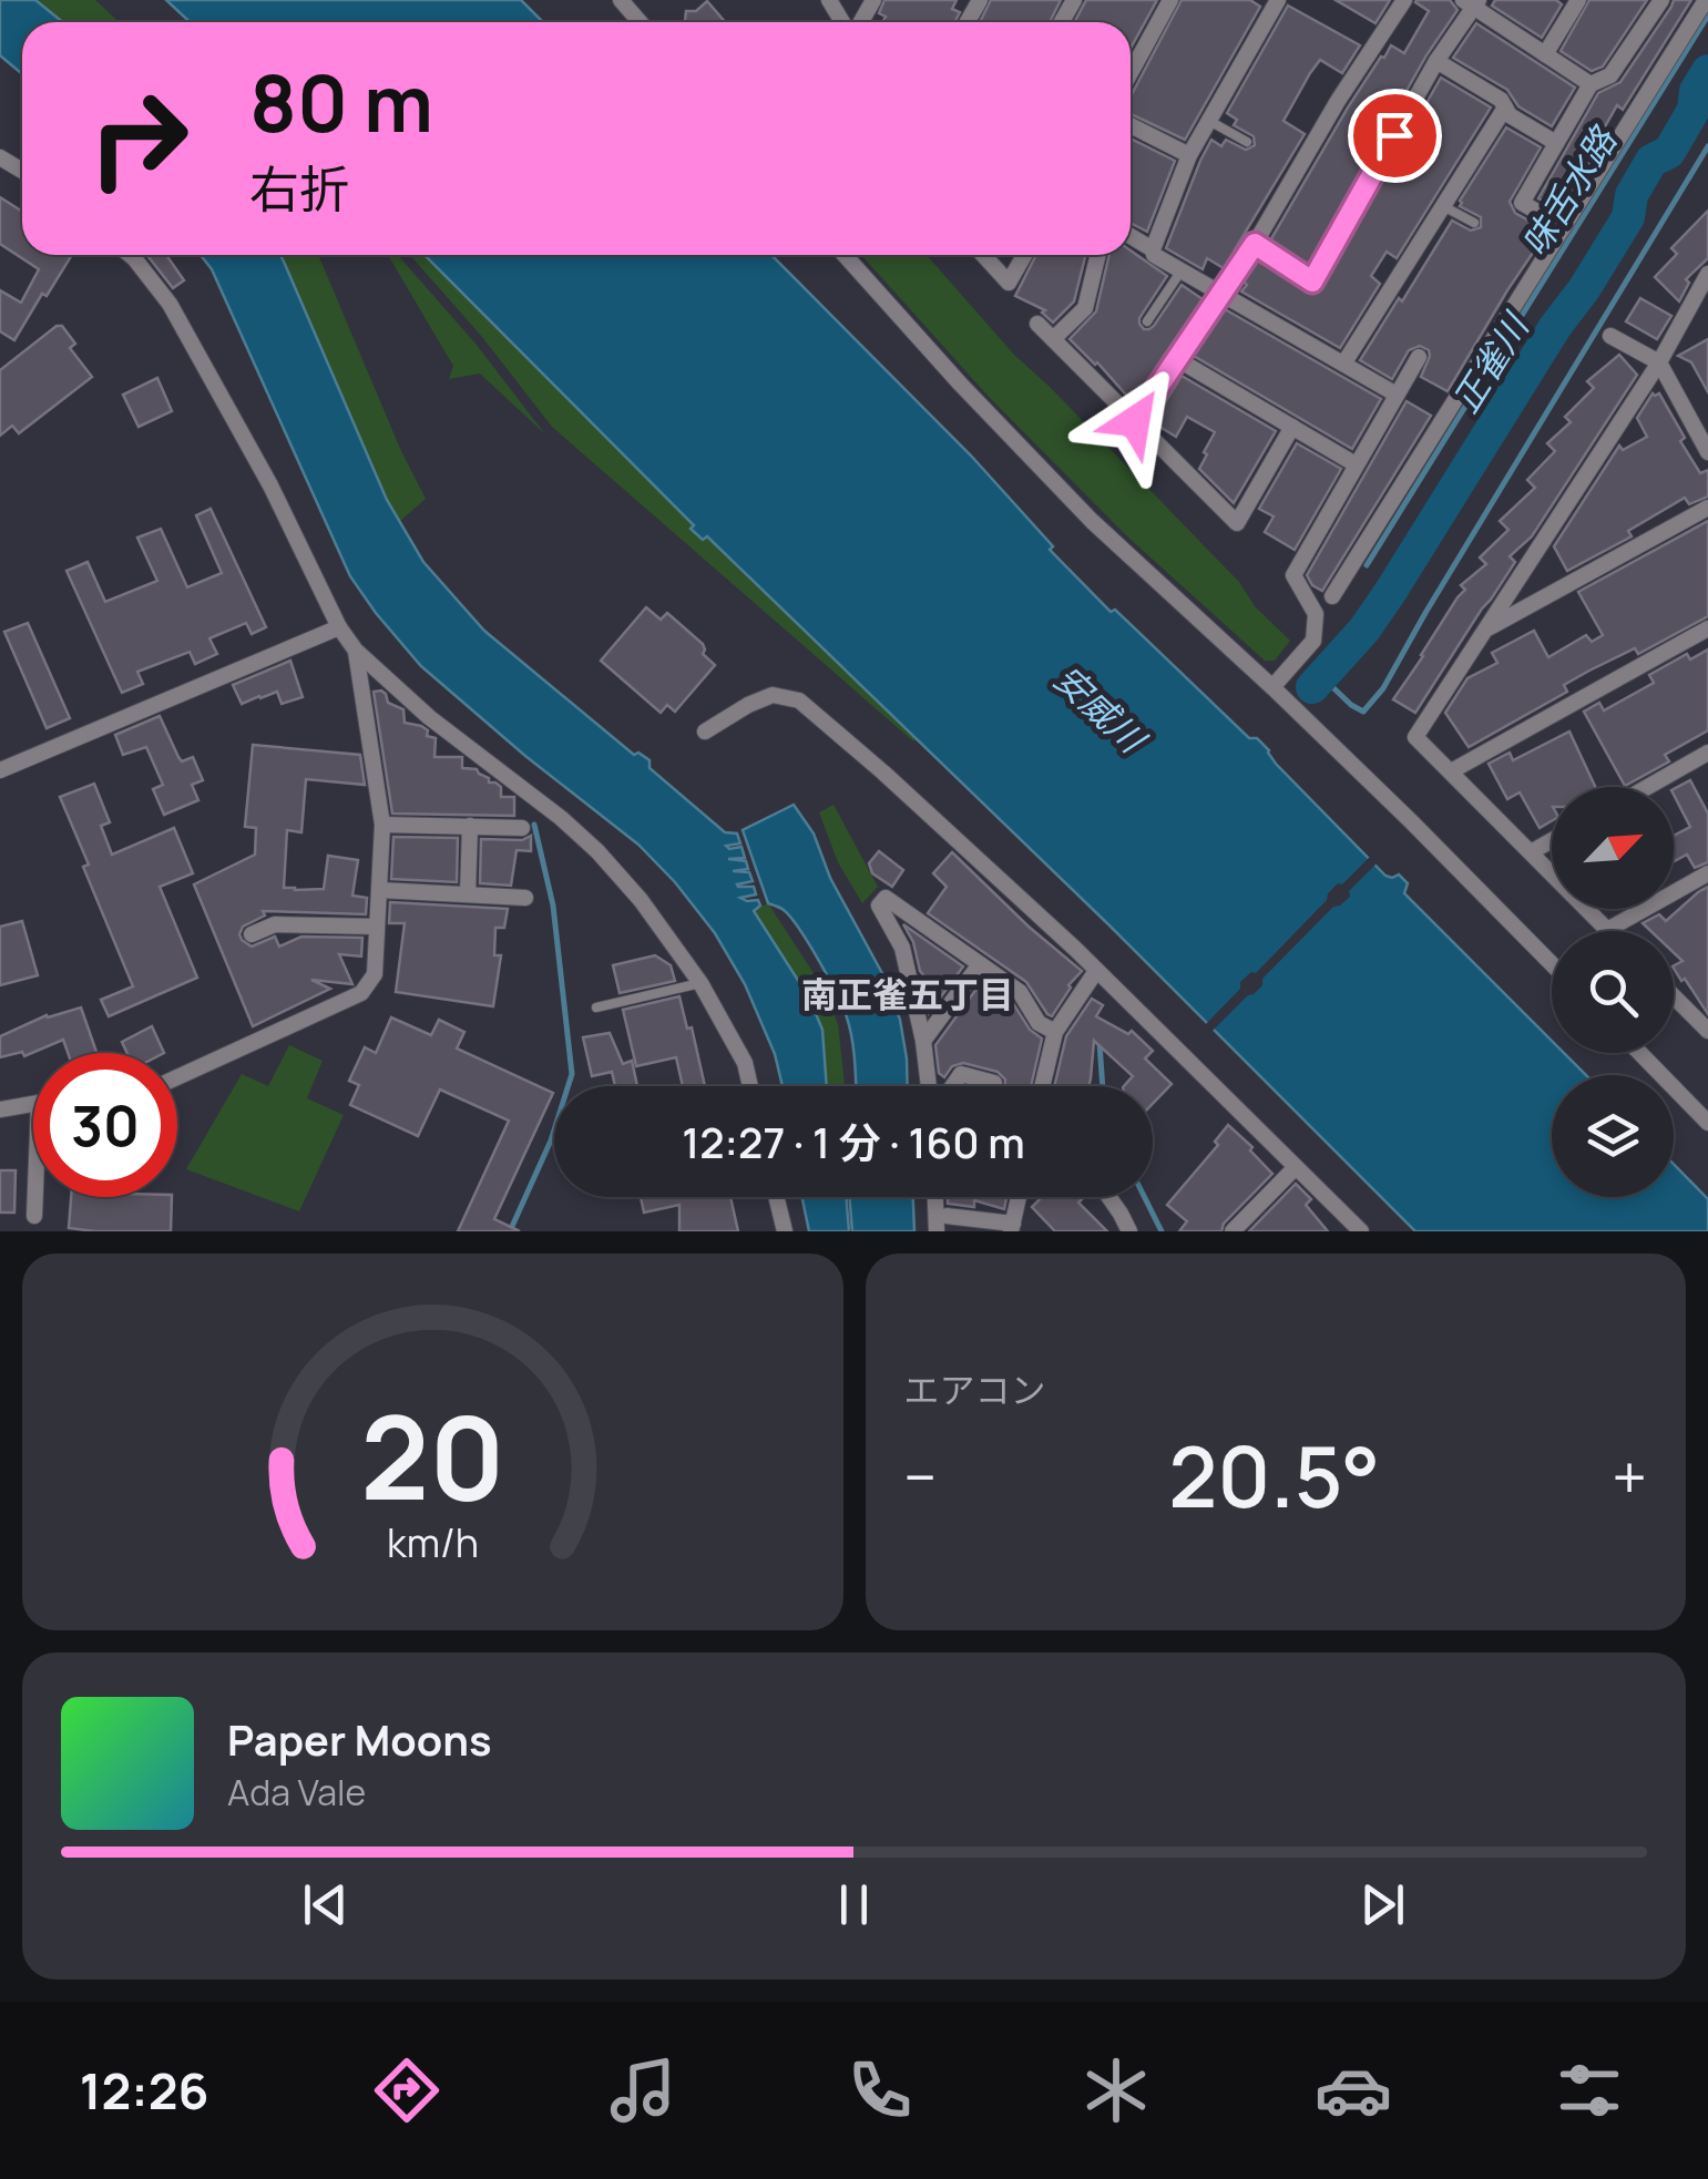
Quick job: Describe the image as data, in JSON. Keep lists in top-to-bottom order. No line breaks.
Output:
{"districts":["南正雀五丁目"],"water":["味舌水路","正雀川","安威川"],"north":"top right","page":{"turn":["80 m","右折"],"limit":"30","trip":"12:27 · 1 分 · 160 m","tile":"エアコン","heat":["−","20.5°","+"],"song":["Paper Moons","Ada Vale"],"tabs":"12:26","gauge":["20","km/h"]}}
